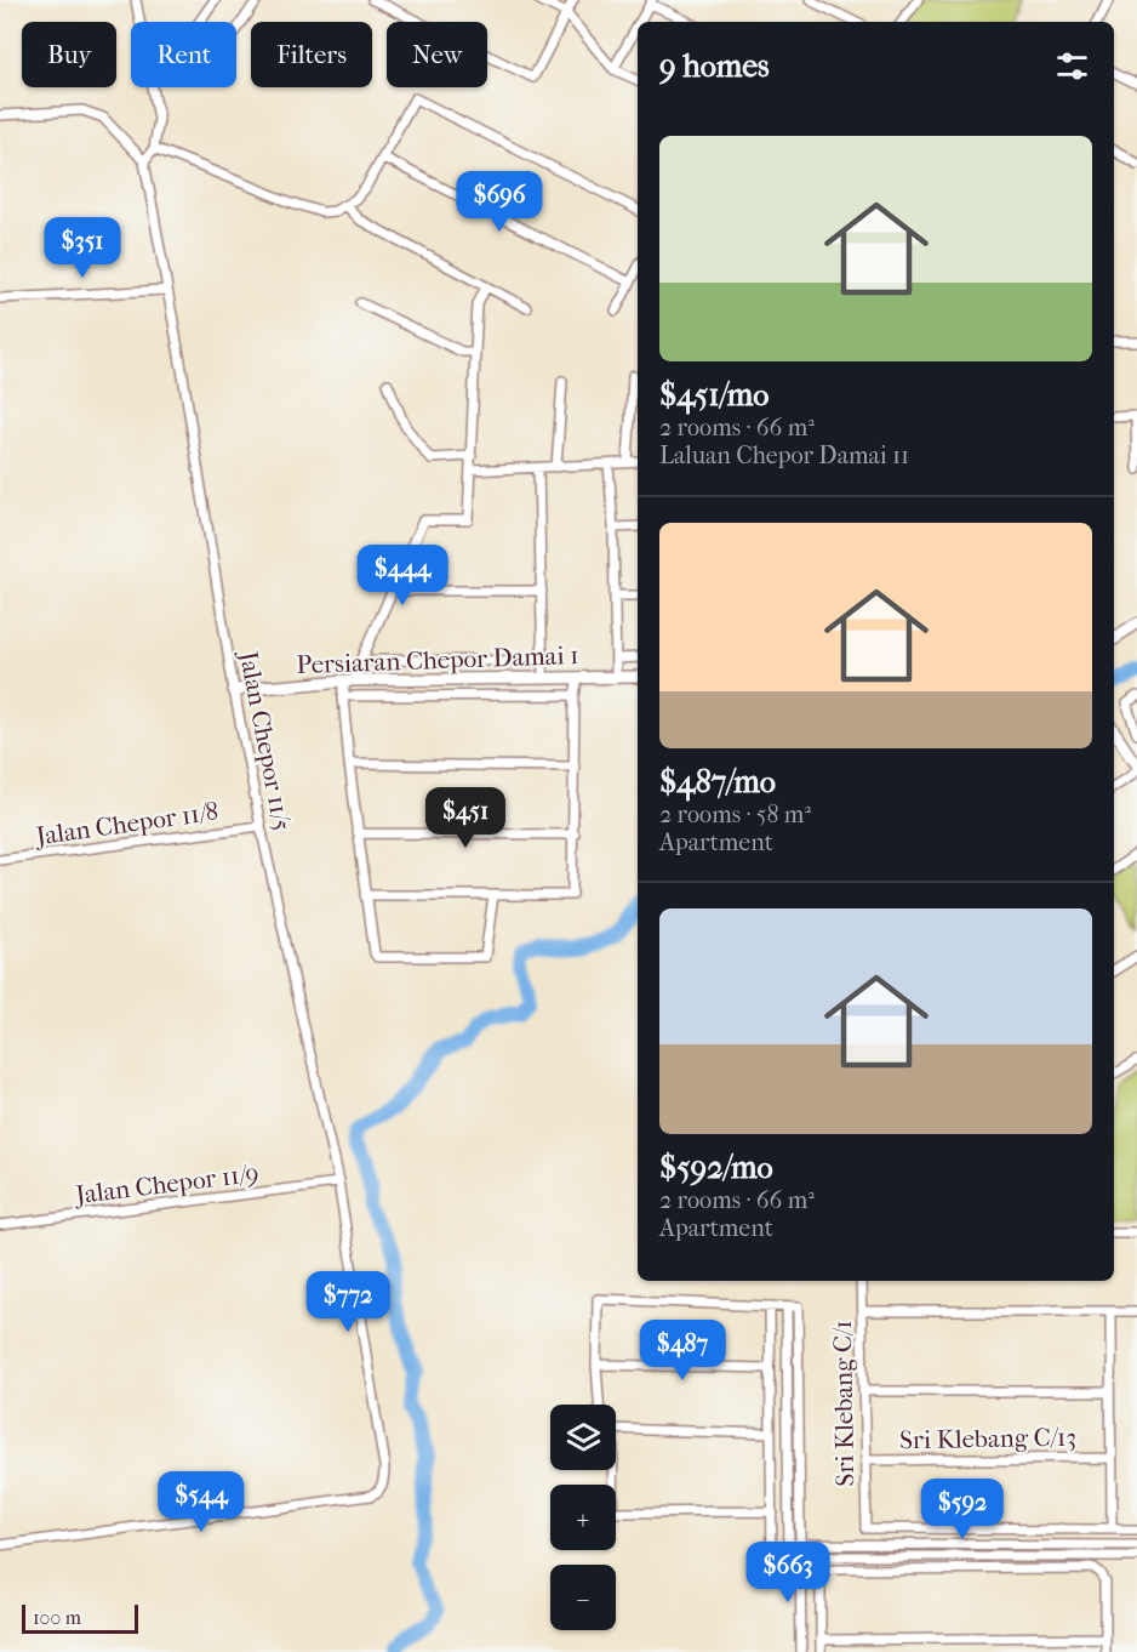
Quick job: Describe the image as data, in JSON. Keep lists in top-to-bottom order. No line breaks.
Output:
{"streets":{"street":["Persiaran Chepor Damai 1","Jalan Chepor 11/5","Jalan Chepor 11/8","Jalan Chepor 11/9","Sri Klebang C/1","Sri Klebang C/13"]},"crossings":[["Persiaran Chepor Damai 1","Jalan Chepor 11/5"],["Jalan Chepor 11/5","Jalan Chepor 11/8"],["Jalan Chepor 11/5","Jalan Chepor 11/9"],["Sri Klebang C/1","Sri Klebang C/13"]],"scale_bar":"100 m","page":{"chip":["Buy","Rent","Filters","New"],"heading":"9 homes","list":[{"name":"$451/mo","note":"2 rooms · 66 m² · Laluan Chepor Damai 11"},{"name":"$487/mo","note":"2 rooms · 58 m² · Apartment"},{"name":"$592/mo","note":"2 rooms · 66 m² · Apartment"}],"price":["$696","$351","$444","$451","$772","$487","$544","$592","$663"],"map_buttons":["+","−"],"scale":"100 m"}}
